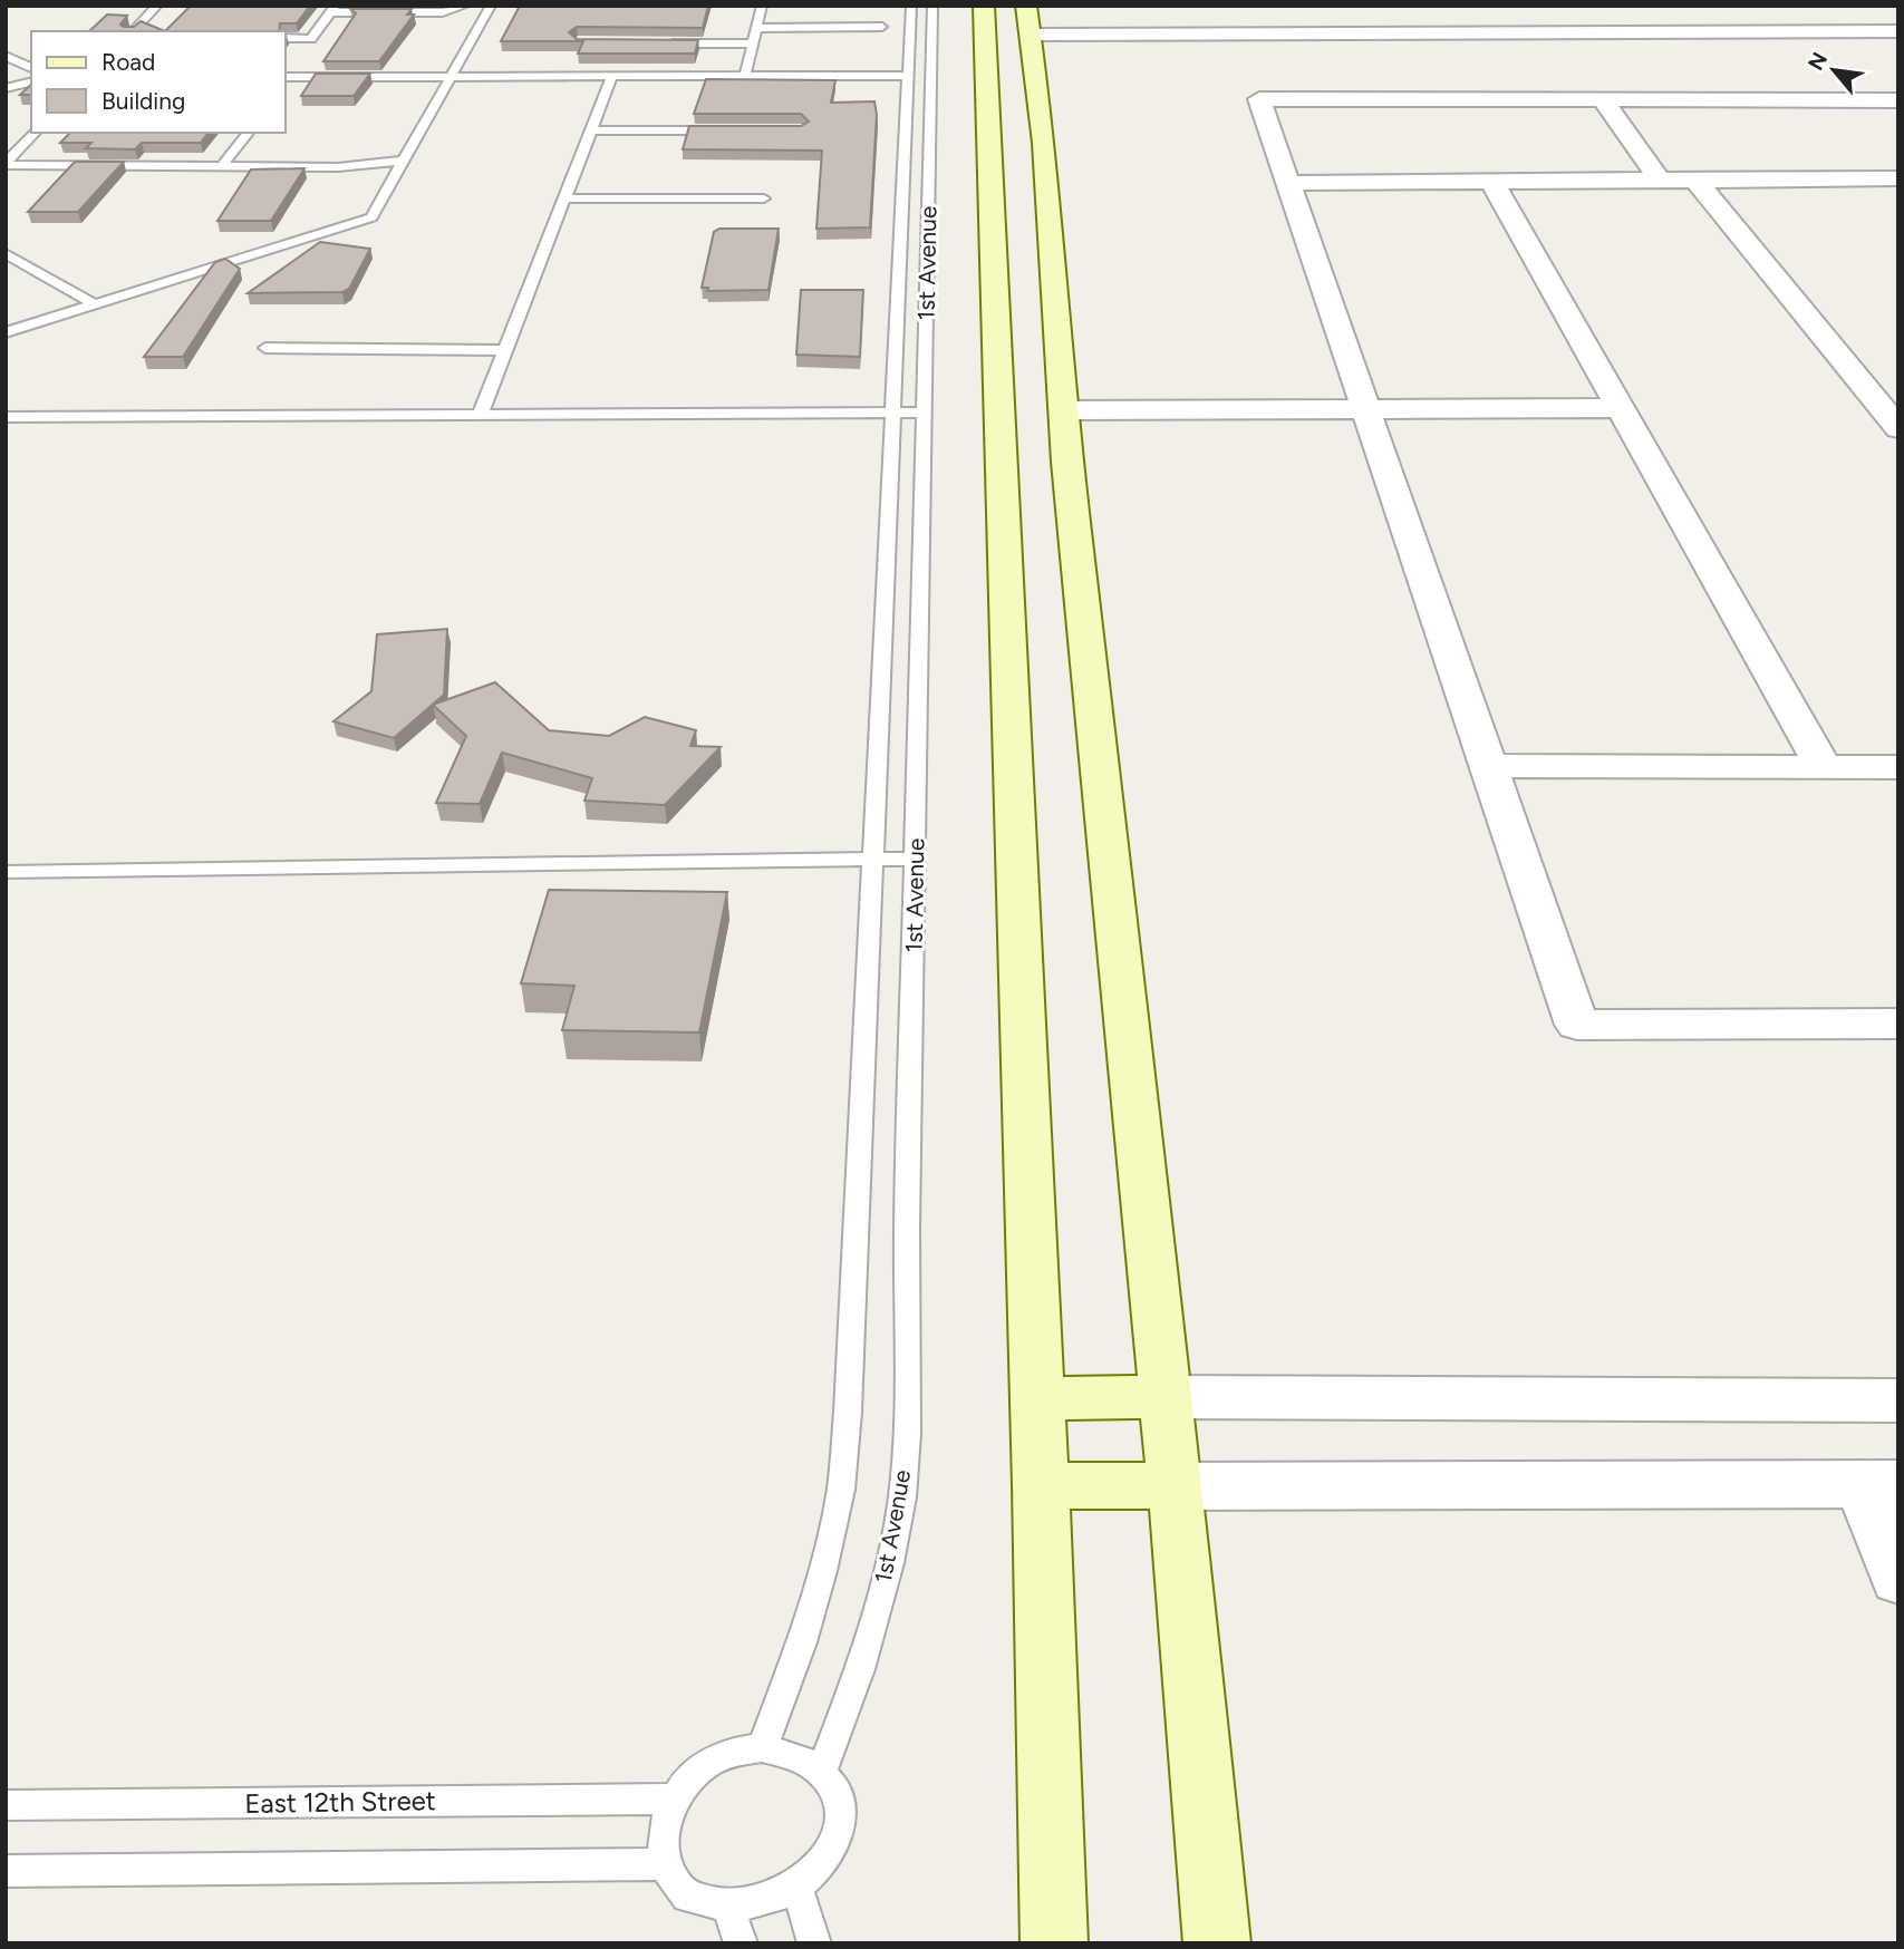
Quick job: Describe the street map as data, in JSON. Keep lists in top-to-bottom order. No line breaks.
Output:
{"streets":{"lane":["1st Avenue","East 12th Street"]},"crossings":[["1st Avenue","East 12th Street"]],"legend":["Road","Building"],"north":"top left"}
